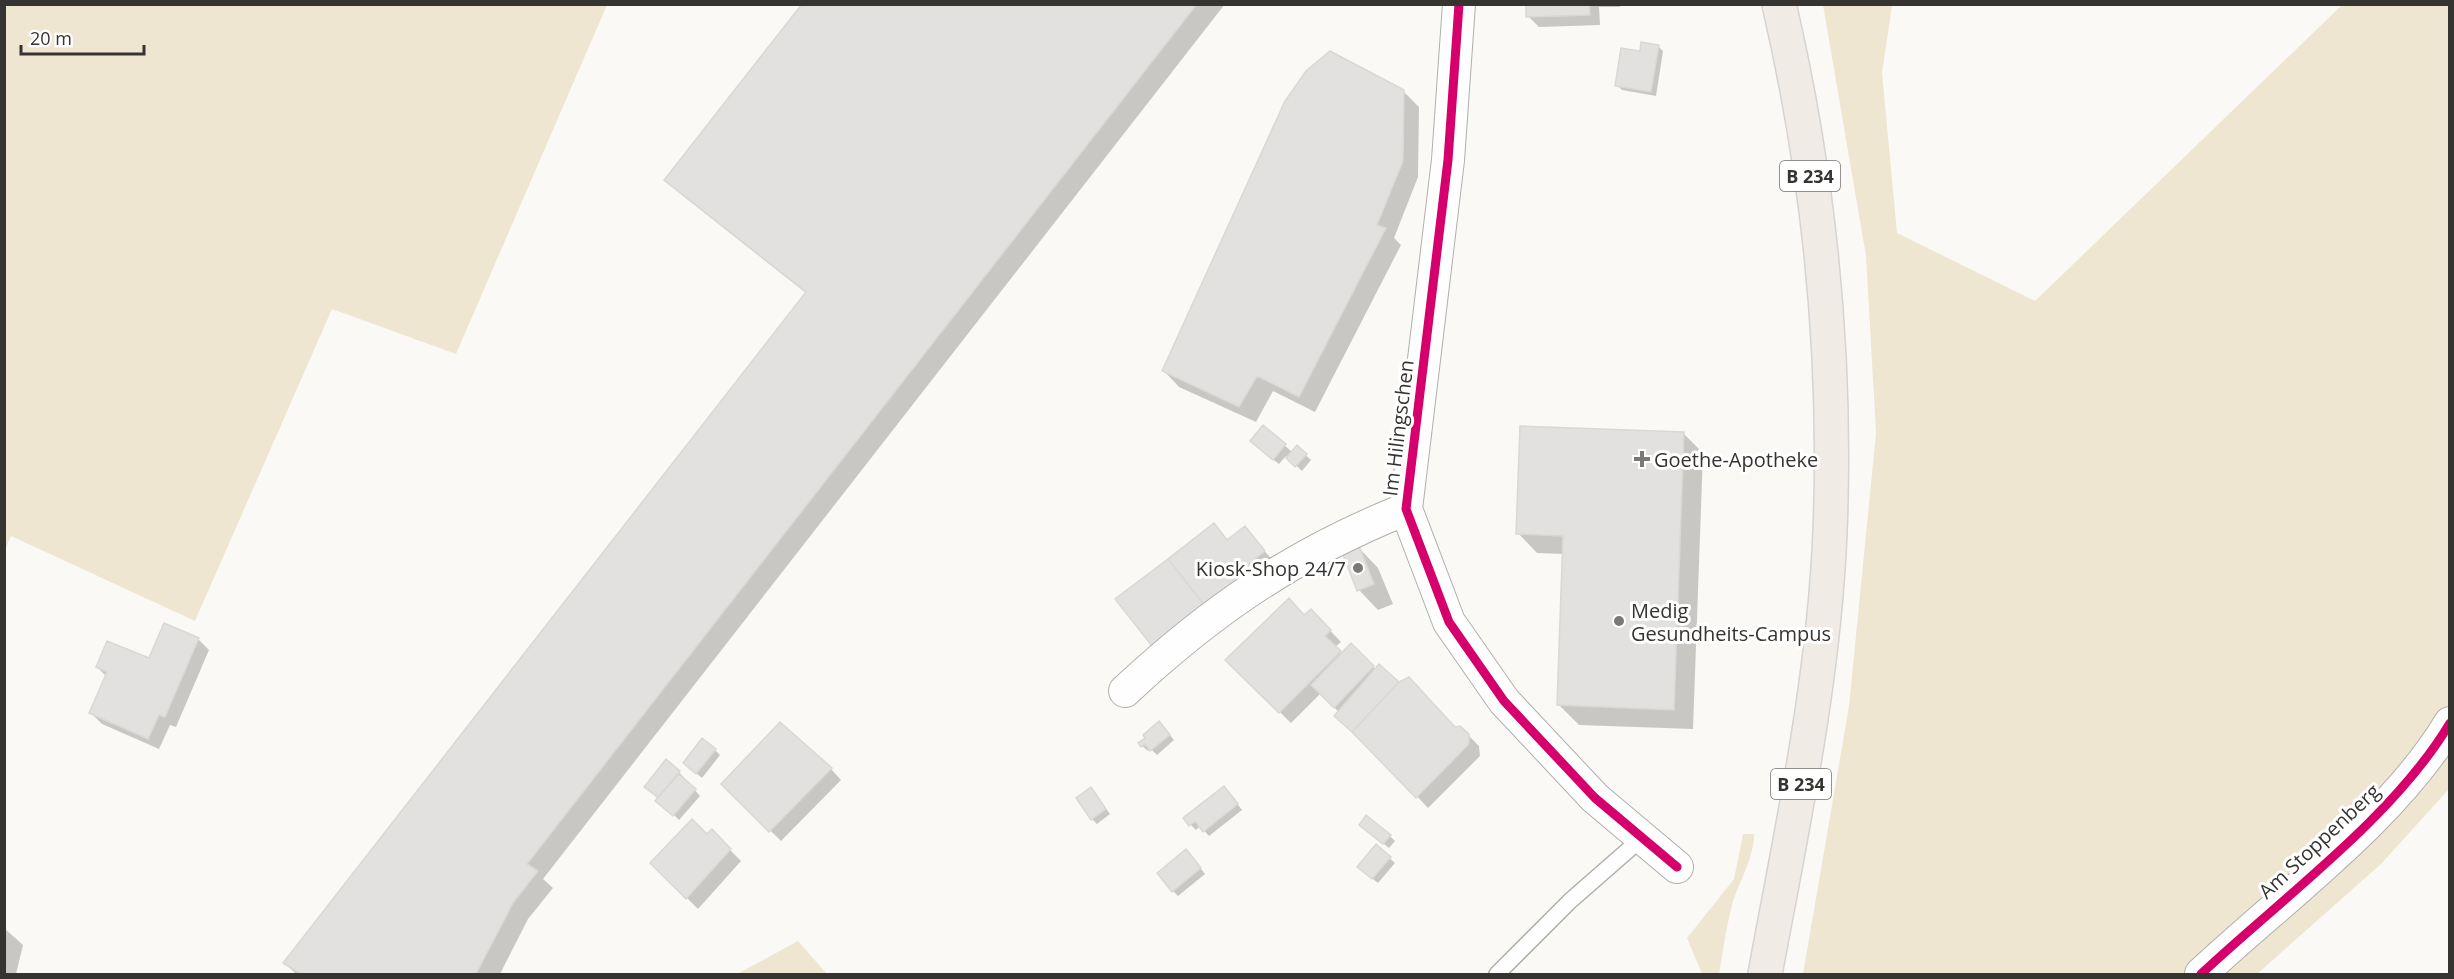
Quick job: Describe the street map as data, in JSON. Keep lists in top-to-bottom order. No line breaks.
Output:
{"streets":{"main road":["B 234"],"street":["Im Hilingschen","Am Stoppenberg"]},"places":{"health":["Goethe-Apotheke"],"other":["Kiosk-Shop 24/7","Medig Gesundheits-Campus"]},"scale_bar":"20 m"}
